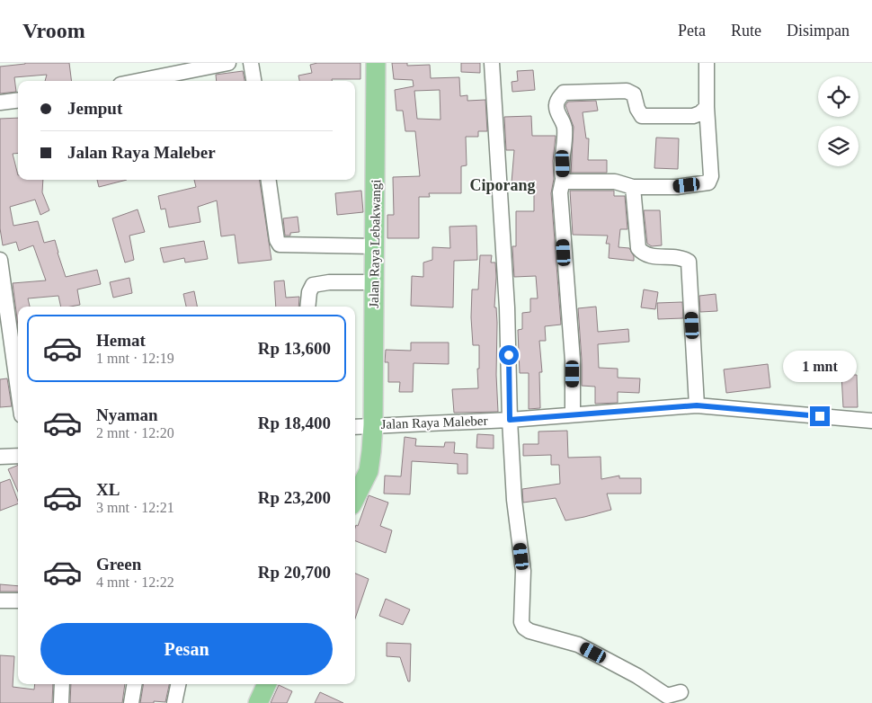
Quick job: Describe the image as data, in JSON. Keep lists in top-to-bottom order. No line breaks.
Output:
{"streets":{"main road":["Jalan Raya Lebakwangi"],"street":["Jalan Raya Maleber"]},"crossings":[["Jalan Raya Lebakwangi","Jalan Raya Maleber"]],"districts":["Ciporang"],"page":{"header":"Vroom","nav":["Peta","Rute","Disimpan"],"banner":["Jemput","Jalan Raya Maleber"],"list":[{"name":"Hemat","note":"1 mnt · 12:19","value":"Rp 13,600"},{"name":"Nyaman","note":"2 mnt · 12:20","value":"Rp 18,400"},{"name":"XL","note":"3 mnt · 12:21","value":"Rp 23,200"},{"name":"Green","note":"4 mnt · 12:22","value":"Rp 20,700"}],"bubble":"1 mnt","buttons":"Pesan"}}
